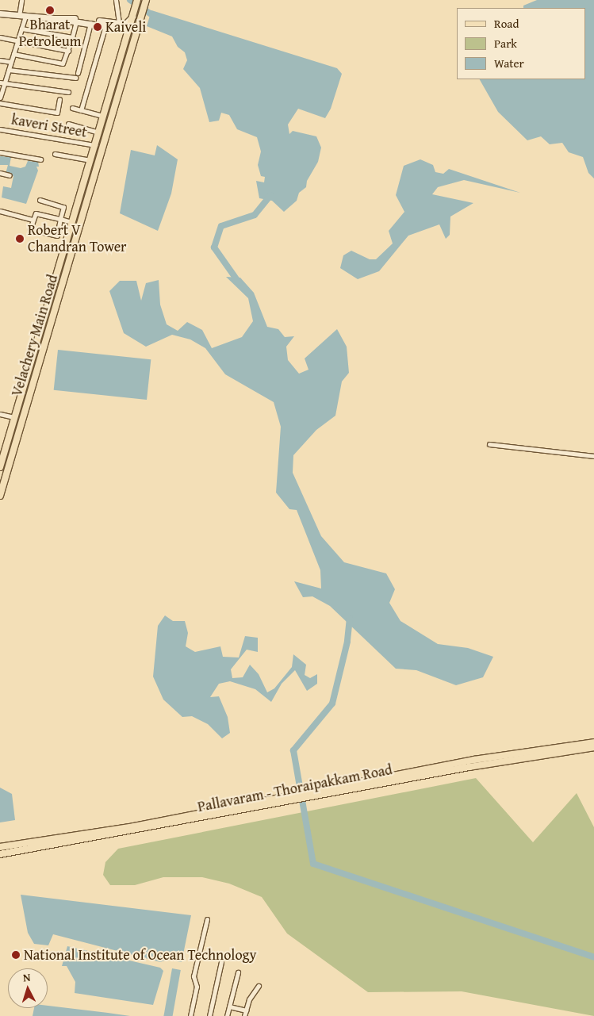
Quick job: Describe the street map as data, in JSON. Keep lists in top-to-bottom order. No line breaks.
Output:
{"streets":{"main road":["Velachery Main Road","Pallavaram - Thoraipakkam Road"],"street":["kaveri Street"]},"crossings":[["kaveri Street","Velachery Main Road"]],"places":["Bharat Petroleum","Kaiveli","Robert V Chandran Tower","National Institute of Ocean Technology"],"legend":["Road","Park","Water"],"north":"top"}
